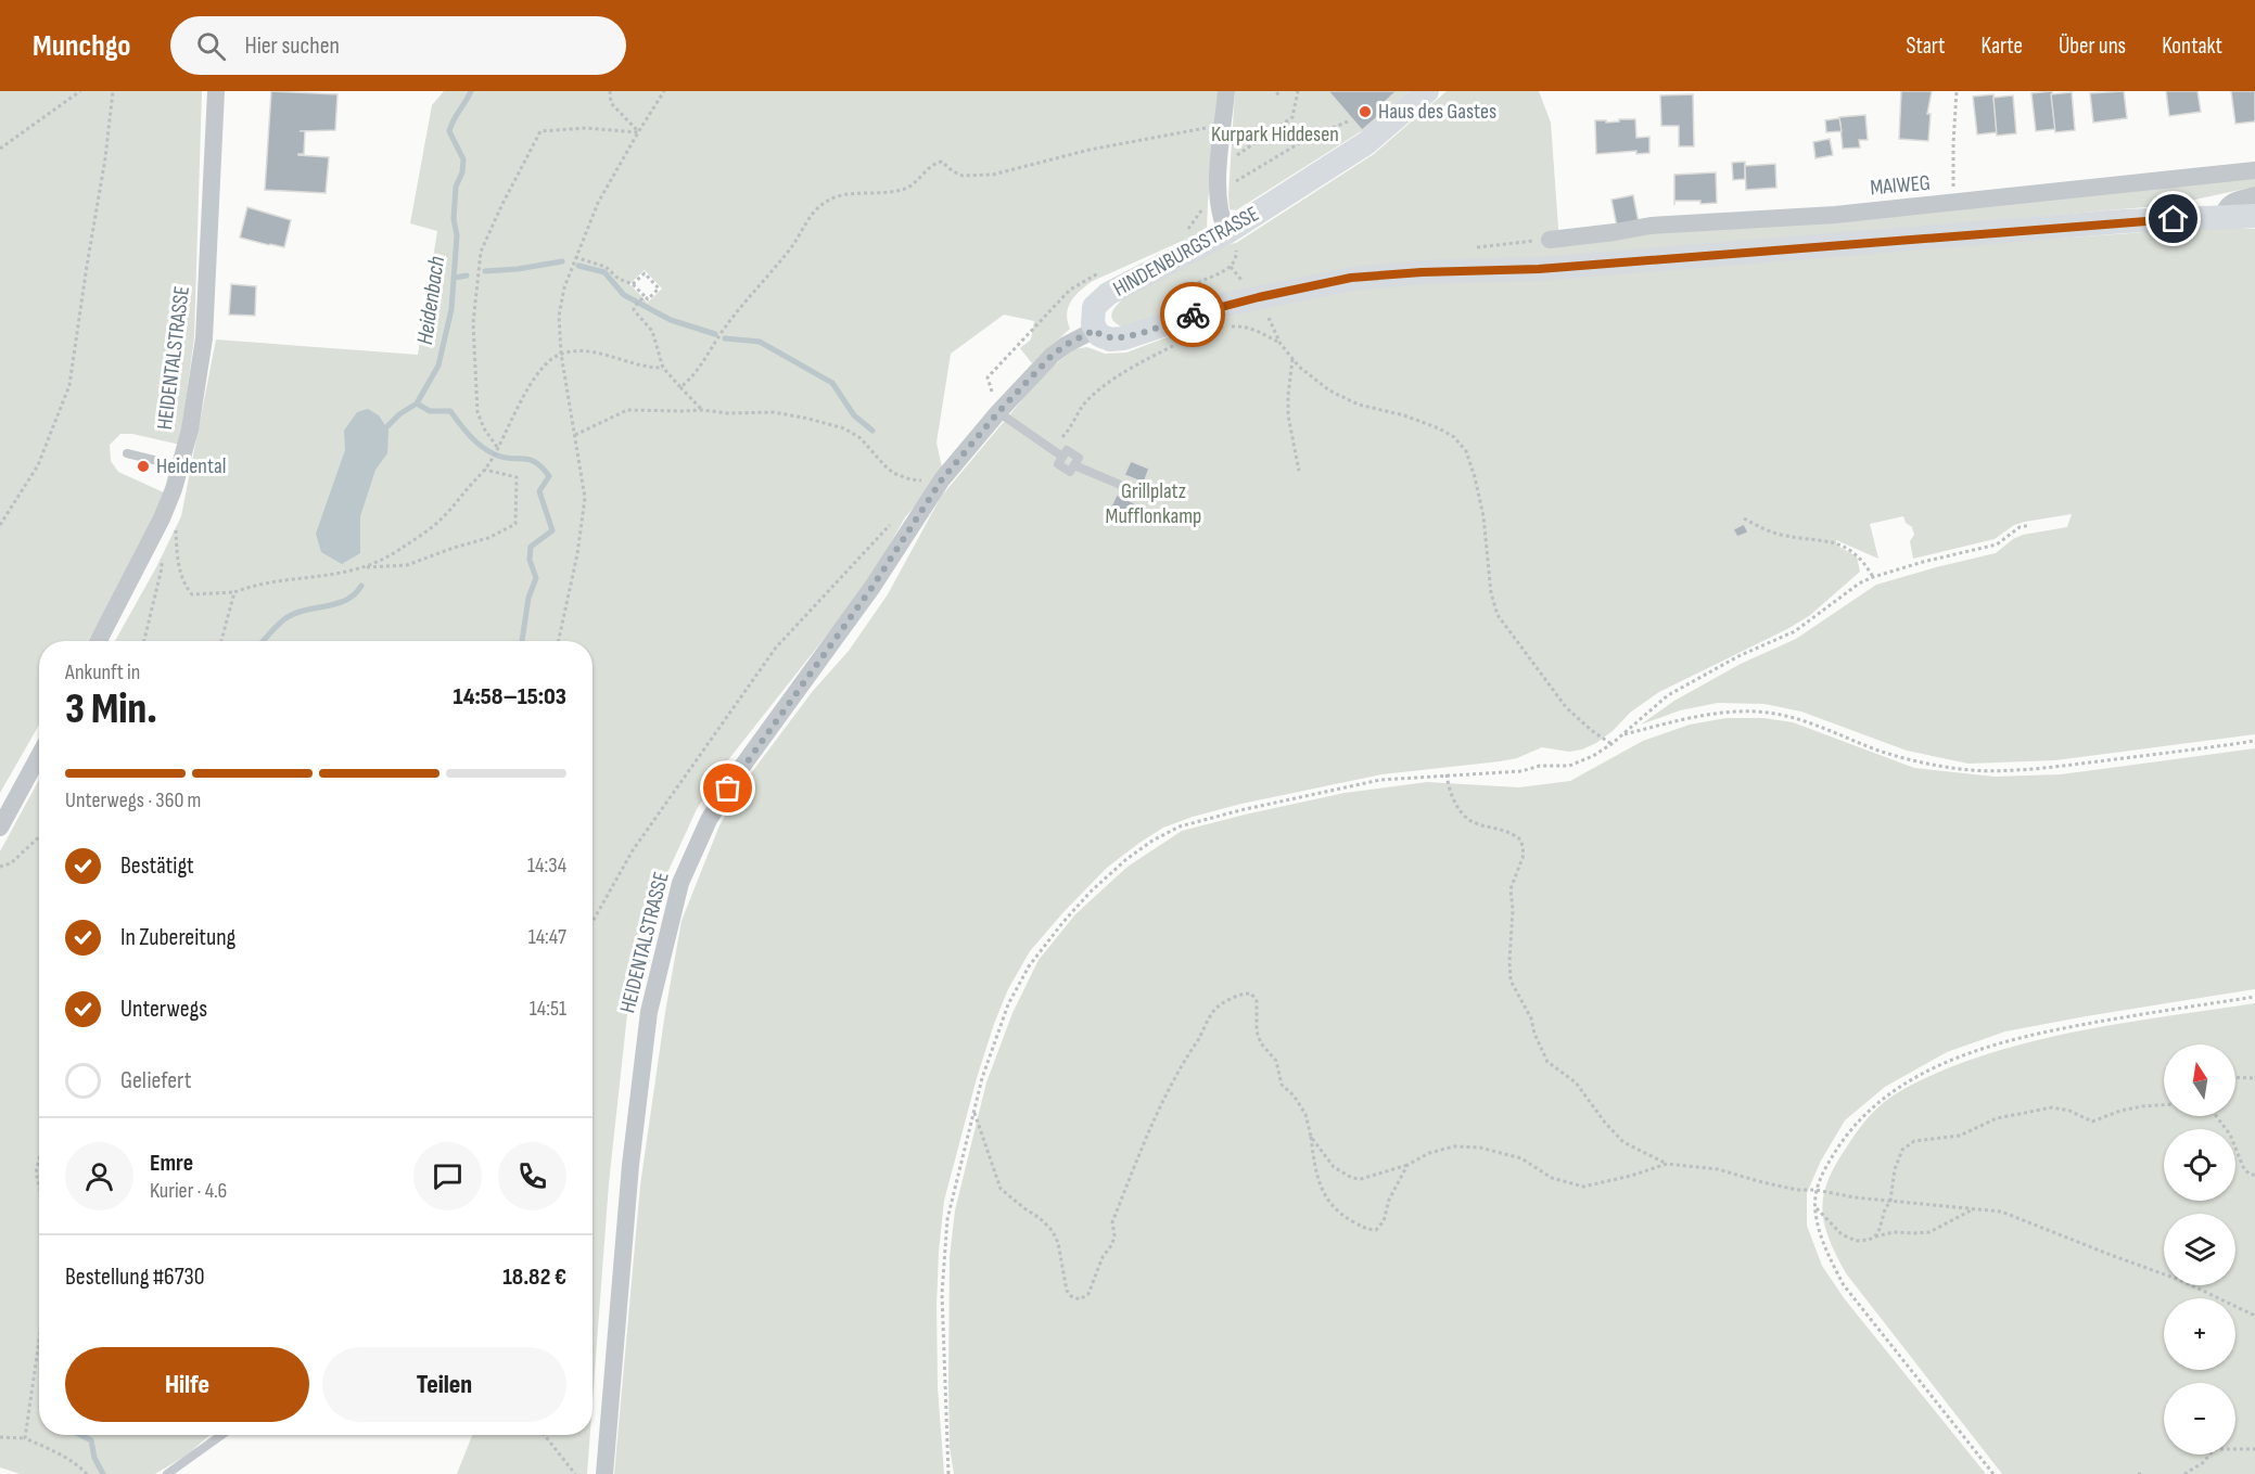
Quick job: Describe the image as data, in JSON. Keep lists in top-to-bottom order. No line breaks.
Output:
{"streets":{"main road":["HINDENBURGSTRASSE"],"street":["MAIWEG","HEIDENTALSTRASSE"]},"crossings":[["HINDENBURGSTRASSE","HEIDENTALSTRASSE"]],"water":["Heidenbach"],"parks":["Kurpark Hiddesen","Grillplatz Mufflonkamp"],"places":["Haus des Gastes","Heidental"],"north":"top","page":{"header":"Munchgo","search":"Hier suchen","nav":["Start","Karte","Über uns","Kontakt"],"heading":["3 Min.","Ankunft in","14:58–15:03"],"panel":["Emre","Kurier · 4.6","Bestellung #6730","18.82 €"],"bar":"Unterwegs · 360 m","list":[["Bestätigt","14:34"],["In Zubereitung","14:47"],["Unterwegs","14:51"],"Geliefert"],"map_buttons":["+","−"],"buttons":["Hilfe","Teilen"]}}
